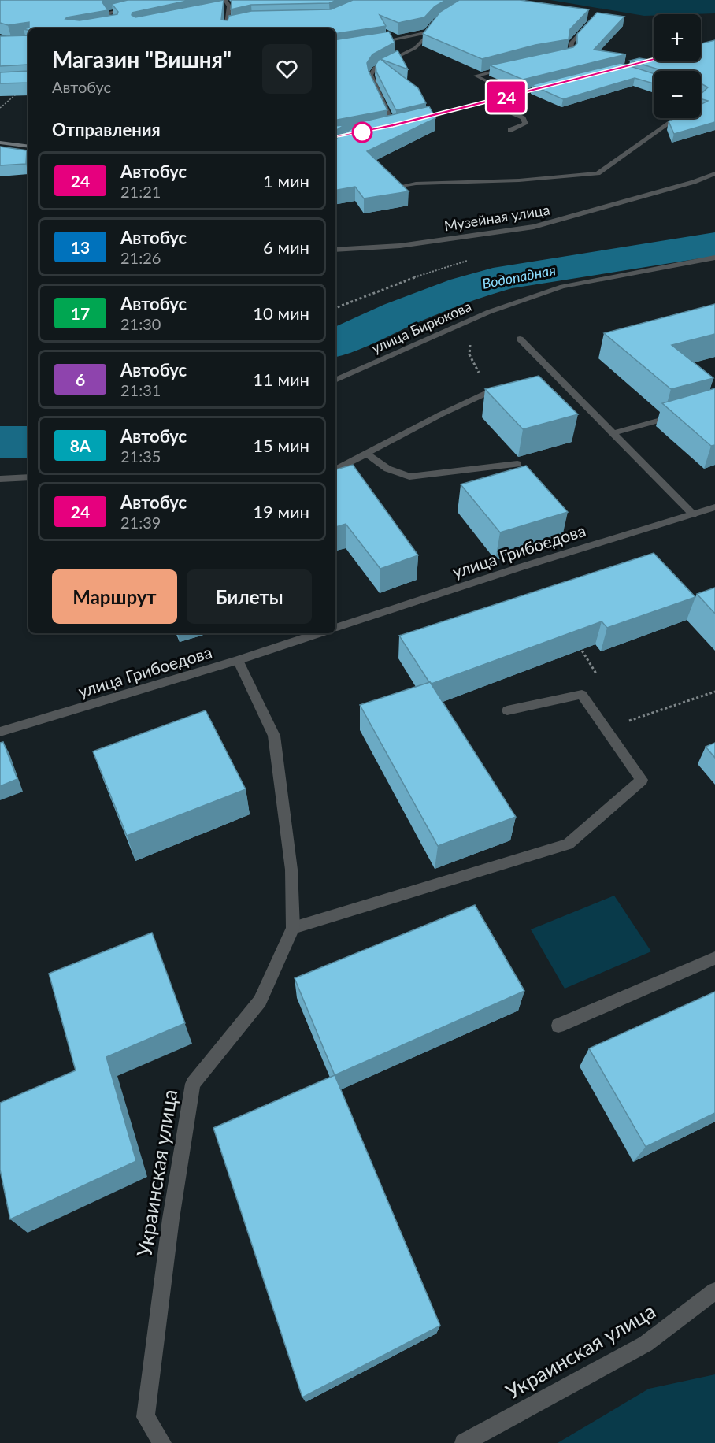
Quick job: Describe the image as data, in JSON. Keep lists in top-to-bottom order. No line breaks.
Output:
{"streets":{"street":["Музейная улица","улица Бирюкова","улица Грибоедова","Украинская улица"]},"crossings":[["улица Грибоедова","Украинская улица"]],"water":["Водопадная"],"lines":["bus line 24"],"page":{"on_map":"24","map_buttons":["+","−"],"heading":[["Магазин \"Вишня\"","Автобус"],"Отправления"],"list":[{"mark":"24","name":"Автобус","note":"21:21","value":"1 мин"},{"mark":"13","name":"Автобус","note":"21:26","value":"6 мин"},{"mark":"17","name":"Автобус","note":"21:30","value":"10 мин"},{"mark":"6","name":"Автобус","note":"21:31","value":"11 мин"},{"mark":"8А","name":"Автобус","note":"21:35","value":"15 мин"},{"mark":"24","name":"Автобус","note":"21:39","value":"19 мин"}],"buttons":["Маршрут","Билеты"]}}
